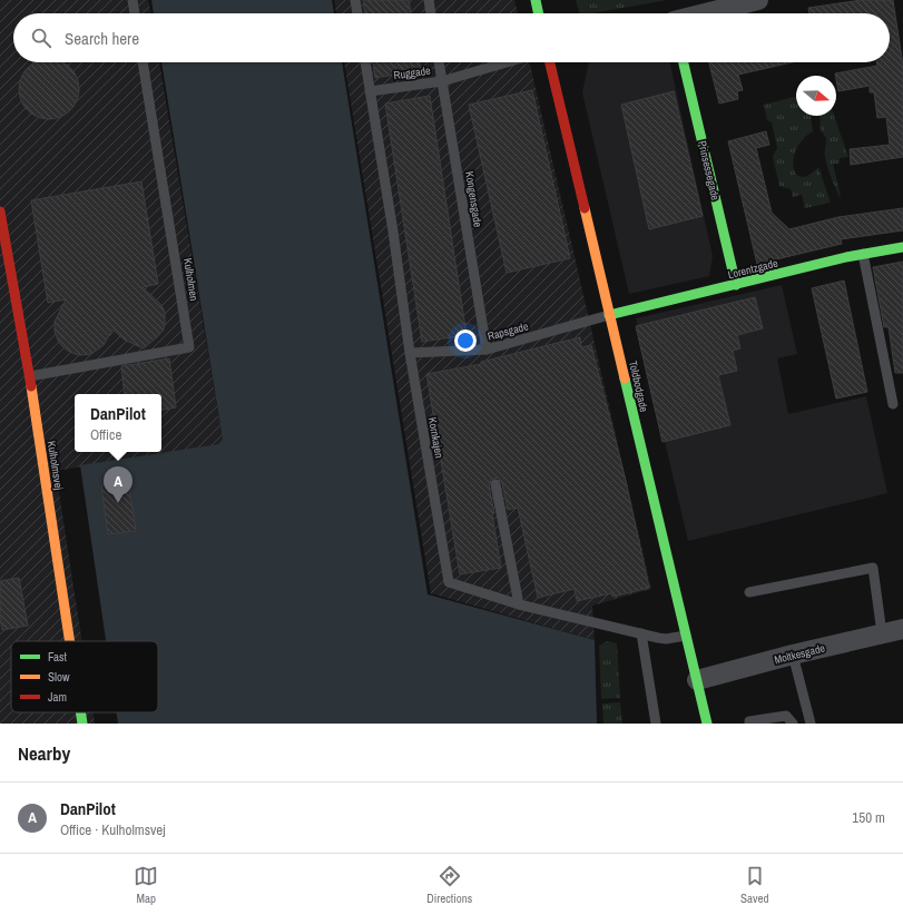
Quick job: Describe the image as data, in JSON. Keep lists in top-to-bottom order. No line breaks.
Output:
{"streets":{"street":["Prinsessegade","Lorentzgade","Toldbodgade","Kulholmsvej","Moltkesgade"],"lane":["Ruggade","Kongensgade","Kulholmen","Rapsgade","Kornkajen"]},"crossings":[["Ruggade","Kongensgade"],["Ruggade","Kornkajen"],["Prinsessegade","Lorentzgade"],["Kongensgade","Rapsgade"],["Lorentzgade","Rapsgade"],["Lorentzgade","Toldbodgade"],["Kulholmen","Kulholmsvej"],["Rapsgade","Toldbodgade"],["Rapsgade","Kornkajen"],["Toldbodgade","Kornkajen"],["Toldbodgade","Moltkesgade"]],"legend":["Fast","Slow","Jam"],"north":"right","page":{"search":"Search here","popup":["DanPilot","Office"],"pins":"A","heading":"Nearby","list":[{"mark":"A","name":"DanPilot","note":"Office · Kulholmsvej","value":"150 m"}],"nav":["Map","Directions","Saved"]}}
